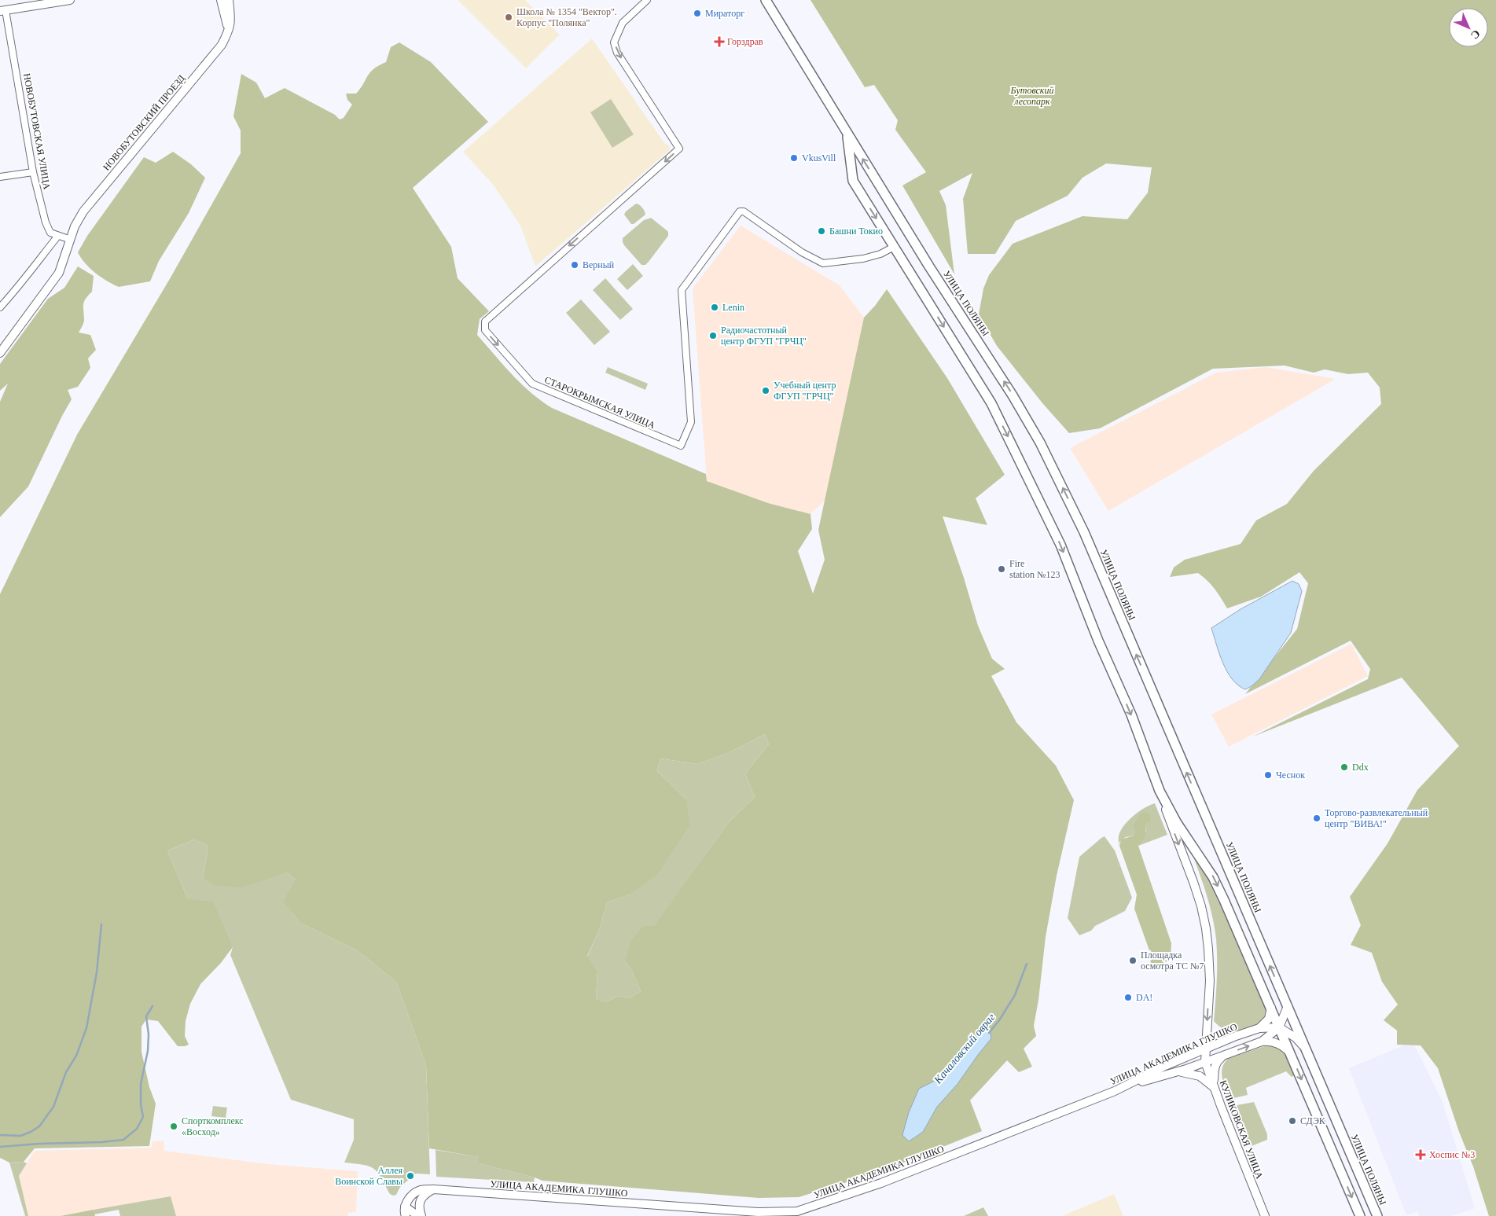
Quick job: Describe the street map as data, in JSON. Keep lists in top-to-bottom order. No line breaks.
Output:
{"streets":{"main road":["УЛИЦА ПОЛЯНЫ"],"street":["НОВОБУТОВСКИЙ ПРОЕЗД","НОВОБУТОВСКАЯ УЛИЦА","СТАРОКРЫМСКАЯ УЛИЦА","УЛИЦА АКАДЕМИКА ГЛУШКО","КУЛИКОВСКАЯ УЛИЦА"]},"crossings":[["УЛИЦА АКАДЕМИКА ГЛУШКО","КУЛИКОВСКАЯ УЛИЦА"]],"one_way":["КУЛИКОВСКАЯ УЛИЦА"],"water":["Качаловский овраг"],"parks":["Бутовский лесопарк"],"places":{"other":["Мираторг","Школа № 1354 \"Вектор\". Корпус \"Полянка\"","VkusVill","Башни Токио","Верный","Lenin","Радиочастотный центр ФГУП \"ГРЧЦ\"","Учебный центр ФГУП \"ГРЧЦ\"","Fire station №123","Ddx","Чеснок","Торгово-развлекательный центр \"ВИВА!\"","Площадка осмотра ТС №7","DA!","СДЭК","Спорткомплекс «Восход»","Аллея Воинской Славы"],"health":["Горздрав","Хоспис №3"]},"north":"bottom right"}
